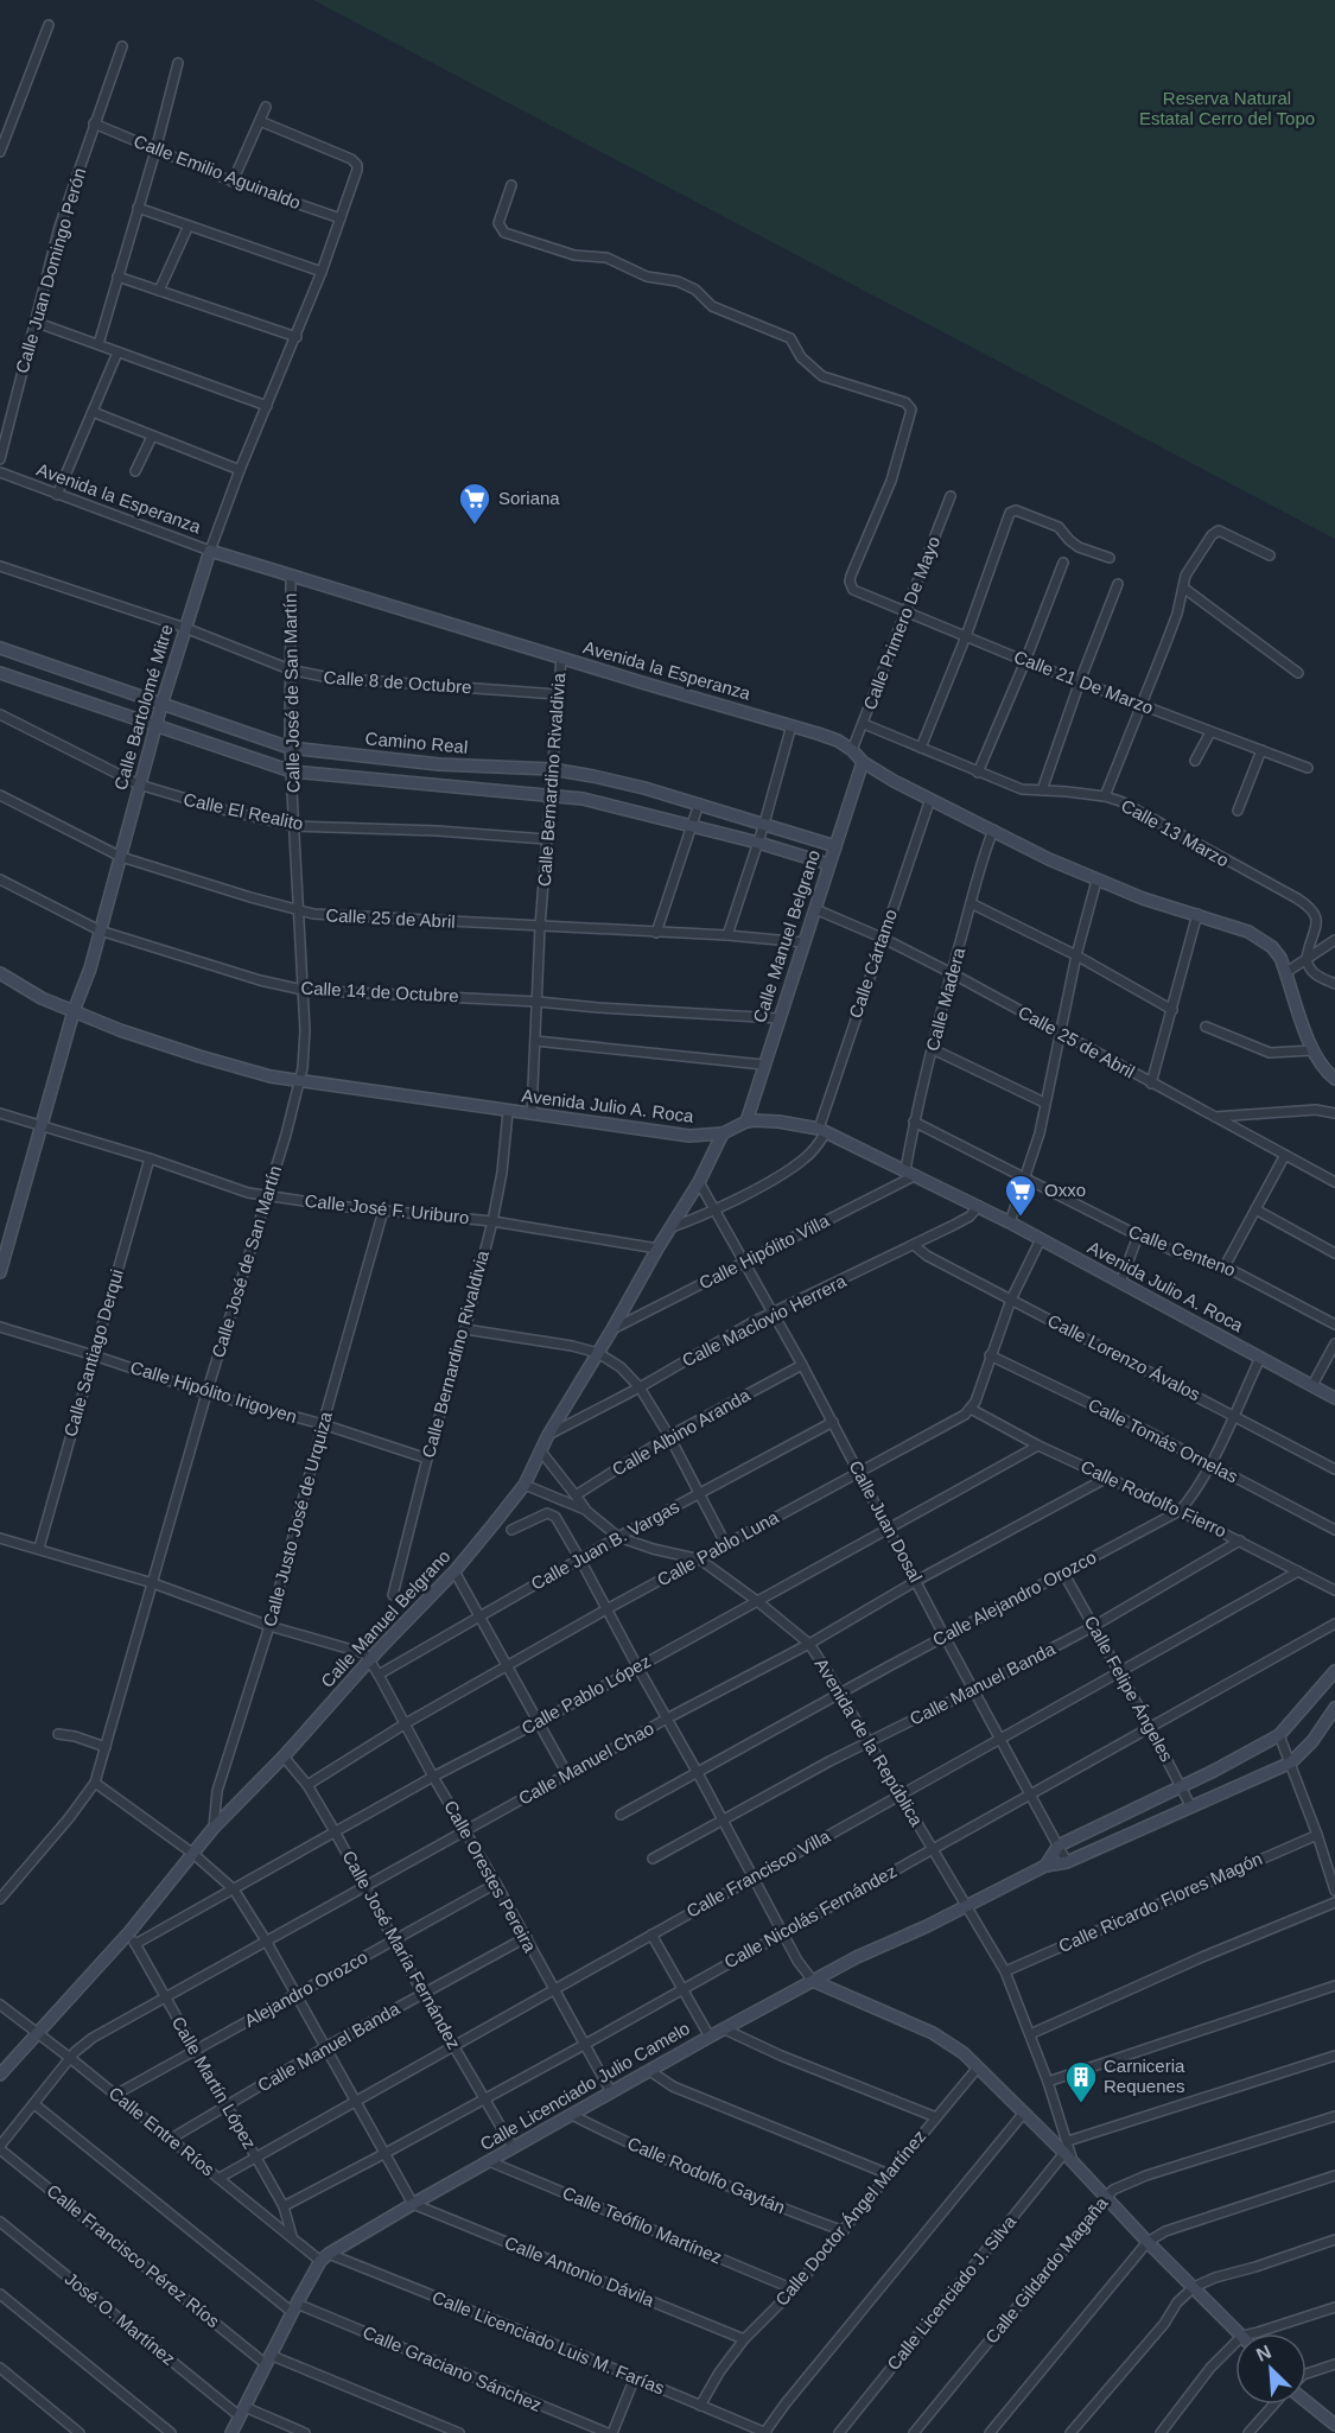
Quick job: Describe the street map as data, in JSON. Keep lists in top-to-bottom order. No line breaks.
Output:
{"streets":{"street":["Calle Emilio Aguinaldo","Calle Juan Domingo Perón","Avenida la Esperanza","Calle Primero De Mayo","Calle 8 de Octubre","Calle 21 De Marzo","Calle José de San Martín","Calle Bartolomé Mitre","Camino Real","Calle Bernardino Rivaldivia","Calle El Realito","Calle 13 Marzo","Calle 25 de Abril","Calle Manuel Belgrano","Calle Cártamo","Calle 14 de Octubre","Calle Madera","Avenida Julio A. Roca","Calle José F. Uriburo","Calle Centeno","Calle Hipólito Villa","Calle Maclovio Herrera","Calle Santiago Derqui","Calle Lorenzo Ávalos","Calle Hipólito Irigoyen","Calle Albino Aranda","Calle Tomás Ornelas","Calle Rodolfo Fierro","Calle Justo José de Urquiza","Calle Juan Dosal","Calle Juan B. Vargas","Calle Pablo Luna","Calle Alejandro Orozco","Calle Manuel Banda","Calle Felipe Ángeles","Calle Pablo López","Avenida de la República","Calle Manuel Chao","Calle Francisco Villa","Calle Orestes Pereira","Calle Ricardo Flores Magón","Calle Nicolás Fernández","Calle José María Fernández","Alejandro Orozco","Calle Martín López","Calle Licenciado Julio Camelo","Calle Entre Ríos","Calle Rodolfo Gaytán","Calle Doctor Ángel Martínez","Calle Teófilo Martínez","Calle Francisco Pérez Ríos","Calle Gildardo Magaña","Calle Antonio Dávila","Calle Licenciado J. Silva","José O. Martínez","Calle Licenciado Luis M. Farías","Calle Graciano Sánchez"]},"crossings":[["Calle Emilio Aguinaldo","Calle Juan Domingo Perón"],["Calle Emilio Aguinaldo","Calle Bartolomé Mitre"],["Avenida la Esperanza","Calle Primero De Mayo"],["Avenida la Esperanza","Calle José de San Martín"],["Avenida la Esperanza","Calle Bartolomé Mitre"],["Avenida la Esperanza","Calle Bernardino Rivaldivia"],["Avenida la Esperanza","Calle Manuel Belgrano"],["Avenida la Esperanza","Calle Cártamo"],["Avenida la Esperanza","Calle Madera"],["Calle Primero De Mayo","Calle 21 De Marzo"],["Calle Primero De Mayo","Calle 13 Marzo"],["Calle 8 de Octubre","Calle José de San Martín"],["Calle 8 de Octubre","Calle Bartolomé Mitre"],["Calle 8 de Octubre","Calle Bernardino Rivaldivia"],["Calle José de San Martín","Camino Real"],["Calle José de San Martín","Calle El Realito"],["Calle José de San Martín","Calle 25 de Abril"],["Calle José de San Martín","Calle 14 de Octubre"],["Calle José de San Martín","Avenida Julio A. Roca"],["Calle José de San Martín","Calle José F. Uriburo"],["Calle José de San Martín","Calle Hipólito Irigoyen"],["Calle Bartolomé Mitre","Camino Real"],["Calle Bartolomé Mitre","Calle El Realito"],["Calle Bartolomé Mitre","Calle 25 de Abril"],["Calle Bartolomé Mitre","Calle 14 de Octubre"],["Calle Bartolomé Mitre","Avenida Julio A. Roca"],["Calle Bartolomé Mitre","Calle José F. Uriburo"],["Camino Real","Calle Bernardino Rivaldivia"],["Camino Real","Calle Manuel Belgrano"],["Calle Bernardino Rivaldivia","Calle El Realito"],["Calle Bernardino Rivaldivia","Calle 25 de Abril"],["Calle Bernardino Rivaldivia","Calle 14 de Octubre"],["Calle Bernardino Rivaldivia","Avenida Julio A. Roca"],["Calle Bernardino Rivaldivia","Calle José F. Uriburo"],["Calle Bernardino Rivaldivia","Calle Hipólito Irigoyen"],["Calle 25 de Abril","Calle Manuel Belgrano"],["Calle 25 de Abril","Calle Cártamo"],["Calle 25 de Abril","Calle Madera"],["Calle Manuel Belgrano","Calle 14 de Octubre"],["Calle Manuel Belgrano","Avenida Julio A. Roca"],["Calle Manuel Belgrano","Calle José F. Uriburo"],["Calle Manuel Belgrano","Calle Hipólito Villa"],["Calle Manuel Belgrano","Calle Maclovio Herrera"],["Calle Manuel Belgrano","Calle Justo José de Urquiza"],["Calle Manuel Belgrano","Calle Juan Dosal"],["Calle Manuel Belgrano","Avenida de la República"],["Calle Manuel Belgrano","Calle Orestes Pereira"],["Calle Manuel Belgrano","Calle José María Fernández"],["Calle Manuel Belgrano","Calle Martín López"],["Calle Manuel Belgrano","Calle Entre Ríos"],["Calle Cártamo","Avenida Julio A. Roca"],["Calle Madera","Avenida Julio A. Roca"],["Calle Madera","Calle Centeno"],["Calle Madera","Calle Hipólito Villa"],["Avenida Julio A. Roca","Calle Hipólito Villa"],["Avenida Julio A. Roca","Calle Maclovio Herrera"],["Avenida Julio A. Roca","Calle Alejandro Orozco"],["Calle José F. Uriburo","Calle Santiago Derqui"],["Calle José F. Uriburo","Calle Justo José de Urquiza"],["Calle Hipólito Villa","Calle Juan Dosal"],["Calle Maclovio Herrera","Calle Lorenzo Ávalos"],["Calle Maclovio Herrera","Calle Juan Dosal"],["Calle Santiago Derqui","Calle Hipólito Irigoyen"],["Calle Lorenzo Ávalos","Calle Alejandro Orozco"],["Calle Hipólito Irigoyen","Calle Justo José de Urquiza"],["Calle Albino Aranda","Calle Juan Dosal"],["Calle Tomás Ornelas","Calle Alejandro Orozco"],["Calle Rodolfo Fierro","Calle Pablo Luna"],["Calle Rodolfo Fierro","Calle Alejandro Orozco"],["Calle Rodolfo Fierro","Calle Manuel Banda"],["Calle Rodolfo Fierro","Calle Pablo López"],["Calle Rodolfo Fierro","Calle Manuel Chao"],["Calle Rodolfo Fierro","Calle Francisco Villa"],["Calle Juan Dosal","Calle Juan B. Vargas"],["Calle Juan Dosal","Calle Pablo Luna"],["Calle Juan Dosal","Calle Alejandro Orozco"],["Calle Juan Dosal","Calle Manuel Banda"],["Calle Juan Dosal","Calle Pablo López"],["Calle Juan Dosal","Calle Manuel Chao"],["Calle Juan Dosal","Calle Francisco Villa"],["Calle Juan Dosal","Calle Nicolás Fernández"],["Calle Juan Dosal","Calle Licenciado Julio Camelo"],["Calle Juan B. Vargas","Avenida de la República"],["Calle Juan B. Vargas","Calle Orestes Pereira"],["Calle Pablo Luna","Avenida de la República"],["Calle Pablo Luna","Calle Orestes Pereira"],["Calle Pablo Luna","Calle José María Fernández"],["Calle Alejandro Orozco","Calle Felipe Ángeles"],["Calle Alejandro Orozco","Avenida de la República"],["Calle Manuel Banda","Calle Felipe Ángeles"],["Calle Manuel Banda","Avenida de la República"],["Calle Manuel Banda","Calle Orestes Pereira"],["Calle Manuel Banda","Calle José María Fernández"],["Calle Manuel Banda","Calle Martín López"],["Calle Manuel Banda","Calle Entre Ríos"],["Calle Felipe Ángeles","Calle Francisco Villa"],["Calle Felipe Ángeles","Calle Nicolás Fernández"],["Calle Felipe Ángeles","Calle Licenciado Julio Camelo"],["Calle Pablo López","Avenida de la República"],["Calle Pablo López","Calle Orestes Pereira"],["Calle Pablo López","Calle José María Fernández"],["Calle Pablo López","Calle Martín López"],["Avenida de la República","Calle Manuel Chao"],["Avenida de la República","Calle Francisco Villa"],["Avenida de la República","Calle Ricardo Flores Magón"],["Avenida de la República","Calle Nicolás Fernández"],["Avenida de la República","Calle Licenciado Julio Camelo"],["Avenida de la República","Calle Licenciado J. Silva"],["Calle Manuel Chao","Calle Orestes Pereira"],["Calle Manuel Chao","Calle José María Fernández"],["Calle Manuel Chao","Calle Martín López"],["Calle Manuel Chao","Calle Entre Ríos"],["Calle Manuel Chao","Calle Francisco Pérez Ríos"],["Calle Manuel Chao","Calle Graciano Sánchez"],["Calle Francisco Villa","Calle Orestes Pereira"],["Calle Francisco Villa","Calle José María Fernández"],["Calle Francisco Villa","Calle Martín López"],["Calle Francisco Villa","Calle Entre Ríos"],["Calle Orestes Pereira","Calle Nicolás Fernández"],["Calle Orestes Pereira","Alejandro Orozco"],["Calle Orestes Pereira","Calle Licenciado Julio Camelo"],["Calle Nicolás Fernández","Calle José María Fernández"],["Calle Nicolás Fernández","Calle Martín López"],["Calle José María Fernández","Alejandro Orozco"],["Calle José María Fernández","Calle Licenciado Julio Camelo"],["Alejandro Orozco","Calle Martín López"],["Alejandro Orozco","Calle Entre Ríos"],["Calle Martín López","Calle Entre Ríos"],["Calle Licenciado Julio Camelo","Calle Entre Ríos"],["Calle Licenciado Julio Camelo","Calle Rodolfo Gaytán"],["Calle Licenciado Julio Camelo","Calle Teófilo Martínez"],["Calle Licenciado Julio Camelo","Calle Antonio Dávila"],["Calle Licenciado Julio Camelo","Calle Licenciado Luis M. Farías"],["Calle Entre Ríos","Calle Licenciado Luis M. Farías"],["Calle Rodolfo Gaytán","Calle Doctor Ángel Martínez"],["Calle Doctor Ángel Martínez","Calle Teófilo Martínez"],["Calle Doctor Ángel Martínez","Calle Antonio Dávila"],["Calle Doctor Ángel Martínez","Calle Licenciado Luis M. Farías"]],"parks":["Reserva Natural Estatal Cerro del Topo"],"places":{"supermarket":["Soriana","Oxxo"],"building":["Carniceria Requenes"]},"north":"top left"}
